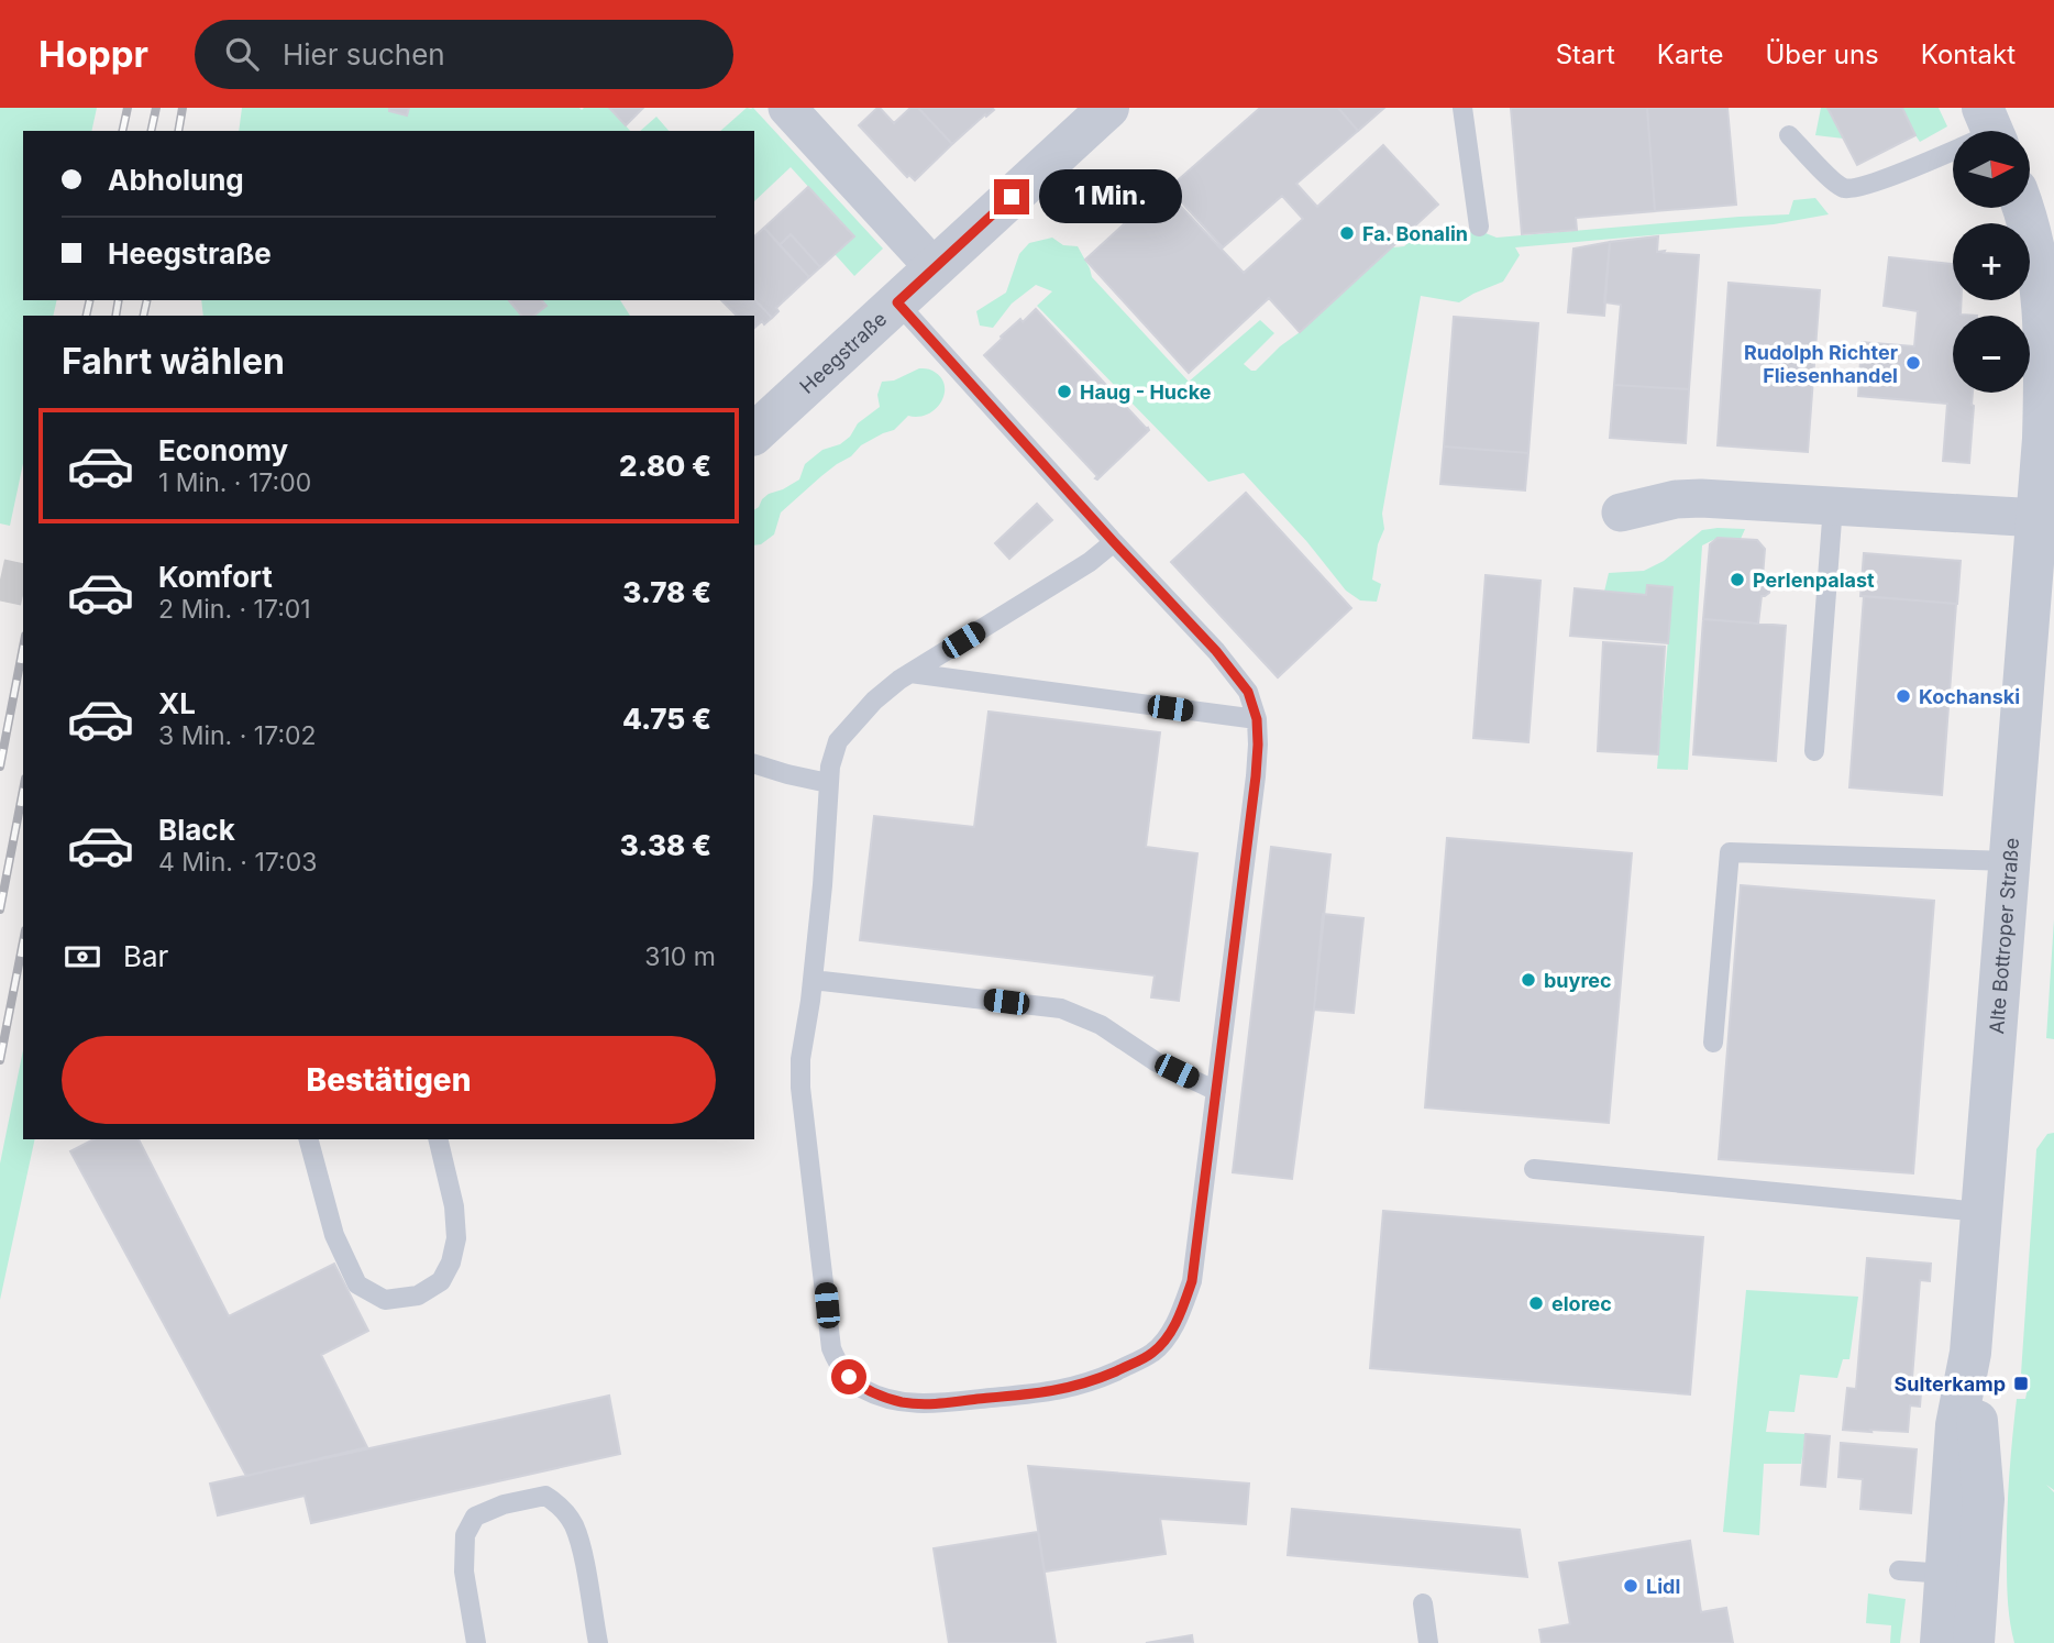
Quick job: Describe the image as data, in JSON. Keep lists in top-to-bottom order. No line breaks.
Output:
{"streets":{"street":["Heegstraße","Alte Bottroper Straße"]},"places":{"other":["Fa. Bonalin","Rudolph Richter Fliesenhandel","Haug - Hucke","Perlenpalast","Kochanski","buyrec","elorec","Lidl"],"transit":["Sulterkamp"]},"north":"right","page":{"header":"Hoppr","search":"Hier suchen","nav":["Start","Karte","Über uns","Kontakt"],"map_buttons":["+","−"],"banner":["Abholung","Heegstraße"],"bubble":"1 Min.","heading":"Fahrt wählen","list":[{"name":"Economy","note":"1 Min. · 17:00","value":"2.80 €"},{"name":"Komfort","note":"2 Min. · 17:01","value":"3.78 €"},{"name":"XL","note":"3 Min. · 17:02","value":"4.75 €"},{"name":"Black","note":"4 Min. · 17:03","value":"3.38 €"}],"pay":["Bar","310 m"],"buttons":"Bestätigen"}}
